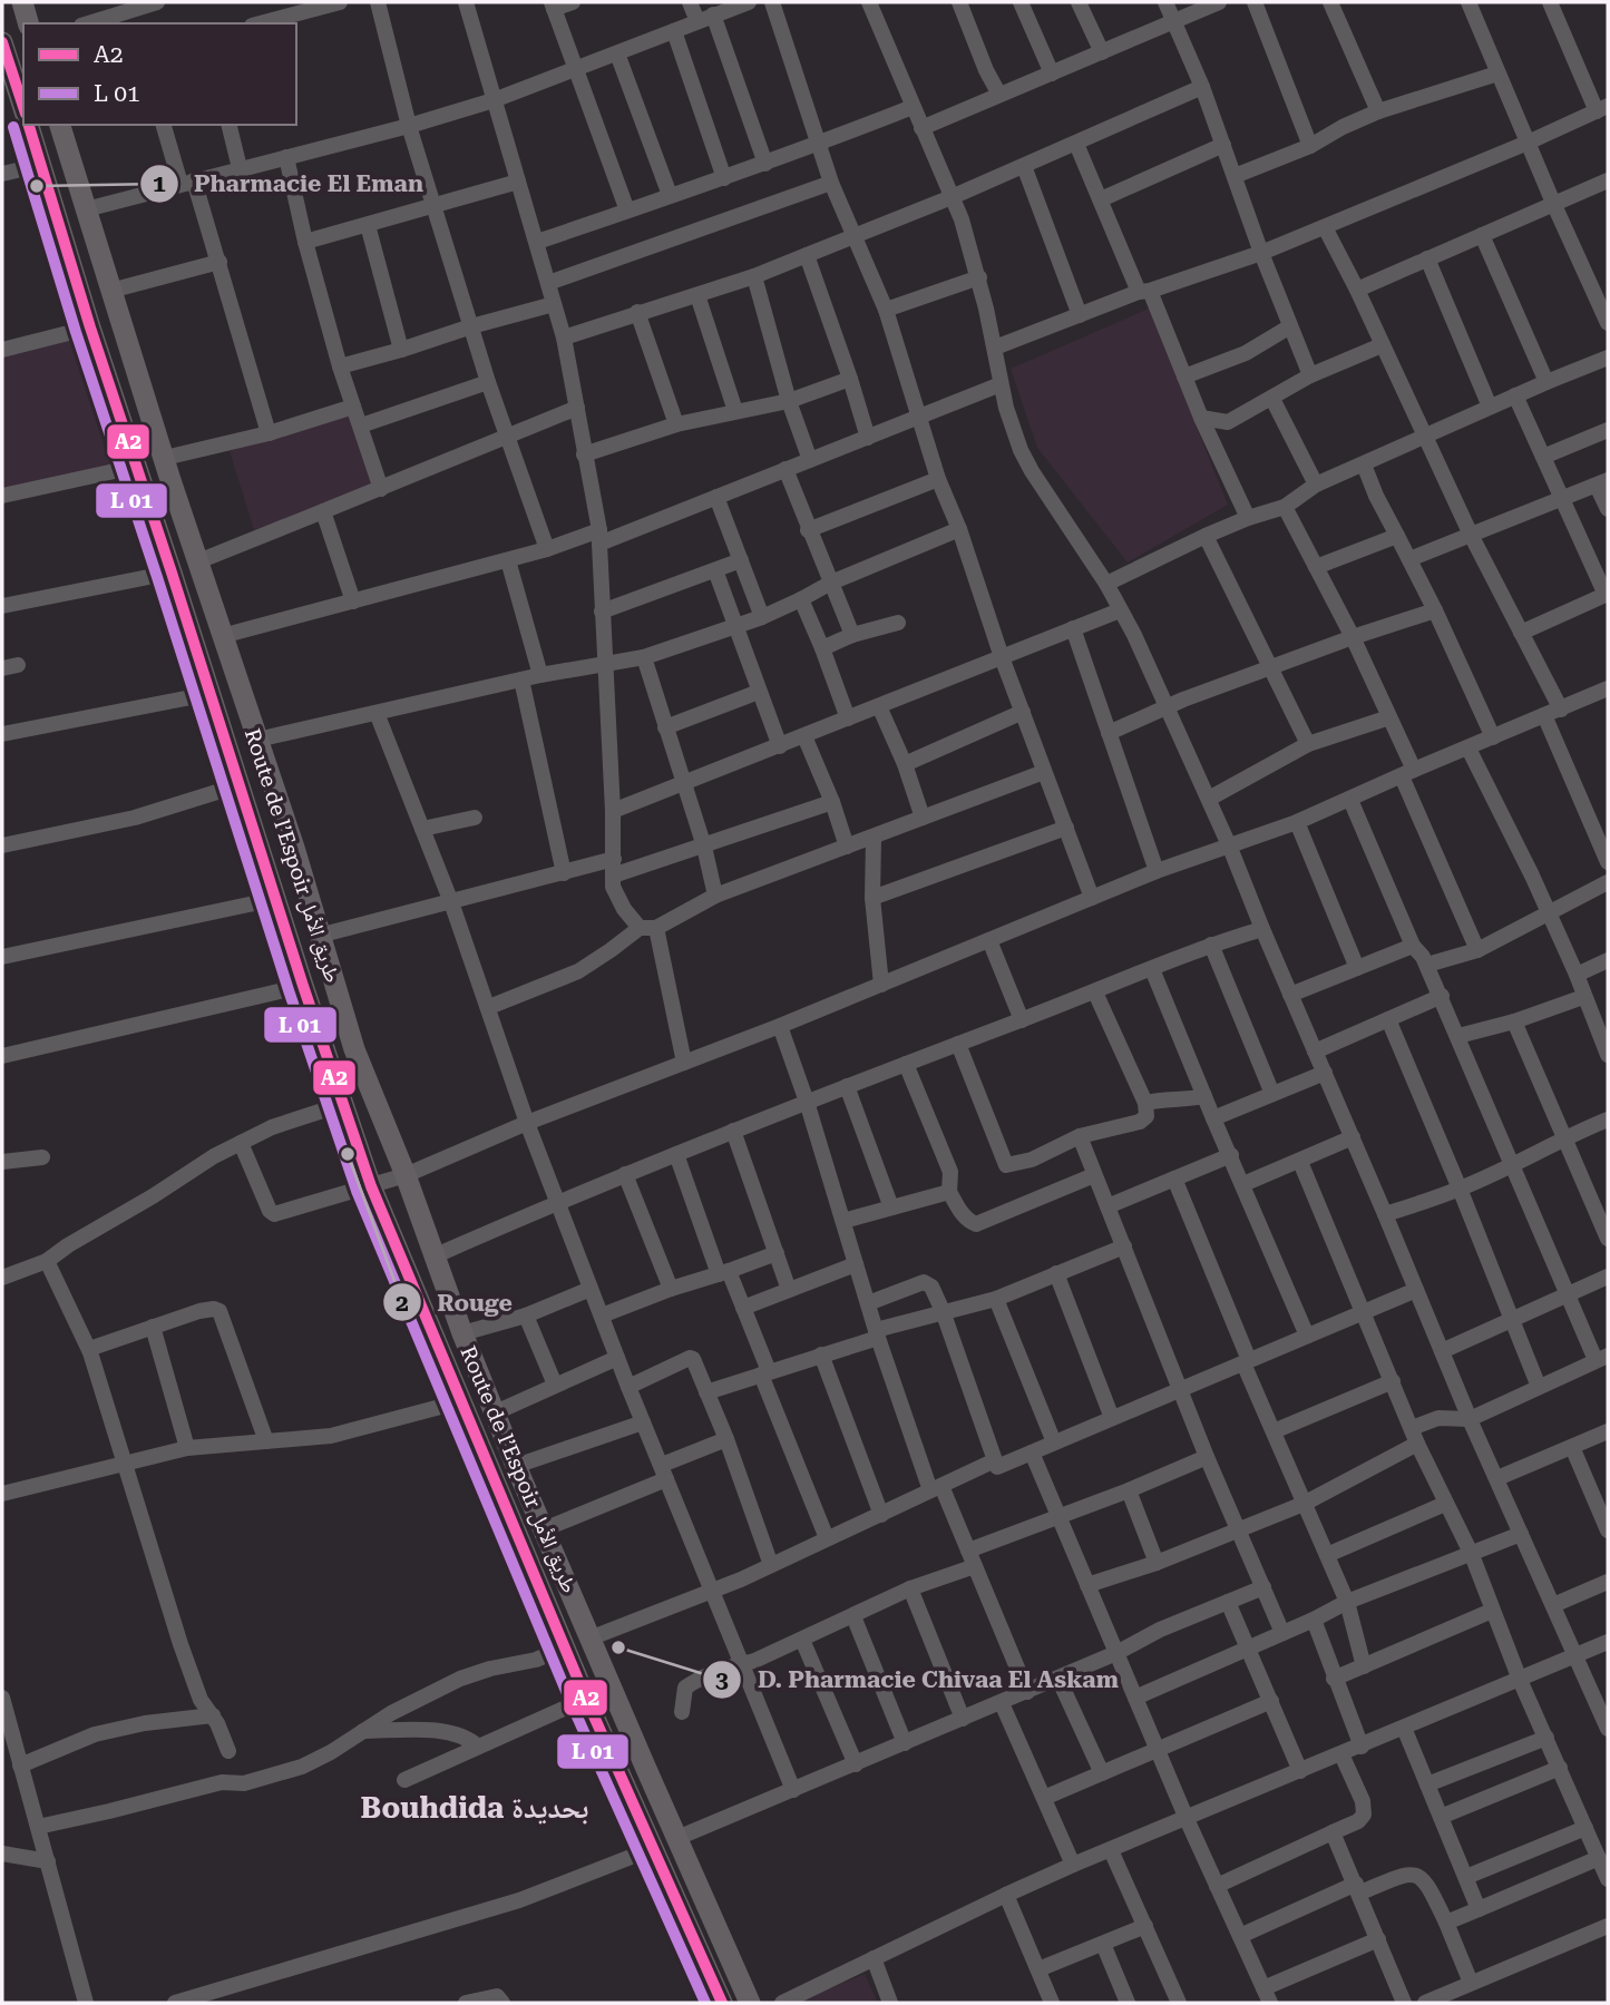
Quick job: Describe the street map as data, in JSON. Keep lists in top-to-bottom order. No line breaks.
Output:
{"streets":{"highway":["Route de l’Espoir طريق الأمل"]},"districts":["Bouhdida بحديدة"],"places":["Pharmacie El Eman","Rouge","D. Pharmacie Chivaa El Askam"],"lines":["transit line A2"],"legend":["A2","L 01"]}
